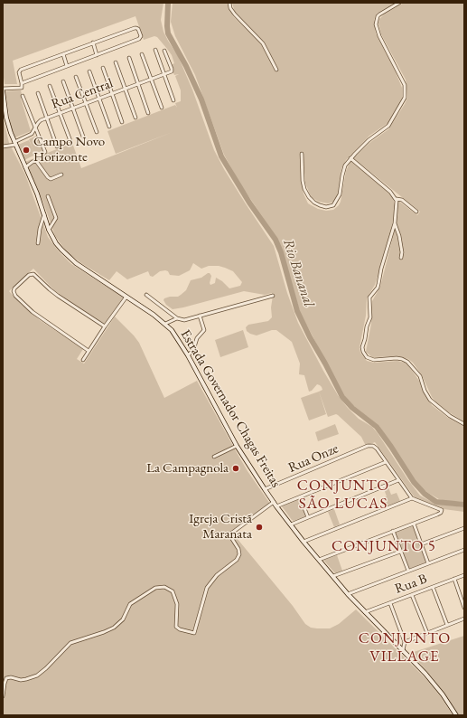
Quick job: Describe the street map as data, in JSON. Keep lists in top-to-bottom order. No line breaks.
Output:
{"streets":{"main road":["Estrada Governador Chagas Freitas"],"street":["Rua Central","Rua Onze","Rua B"]},"crossings":[["Rua Central","Estrada Governador Chagas Freitas"],["Estrada Governador Chagas Freitas","Rua Onze"],["Estrada Governador Chagas Freitas","Rua B"]],"districts":["CONJUNTO SÃO LUCAS","CONJUNTO 5","CONJUNTO VILLAGE"],"water":["Rio Bananal"],"places":["Campo Novo Horizonte","La Campagnola","Igreja Cristã Maranata"]}
